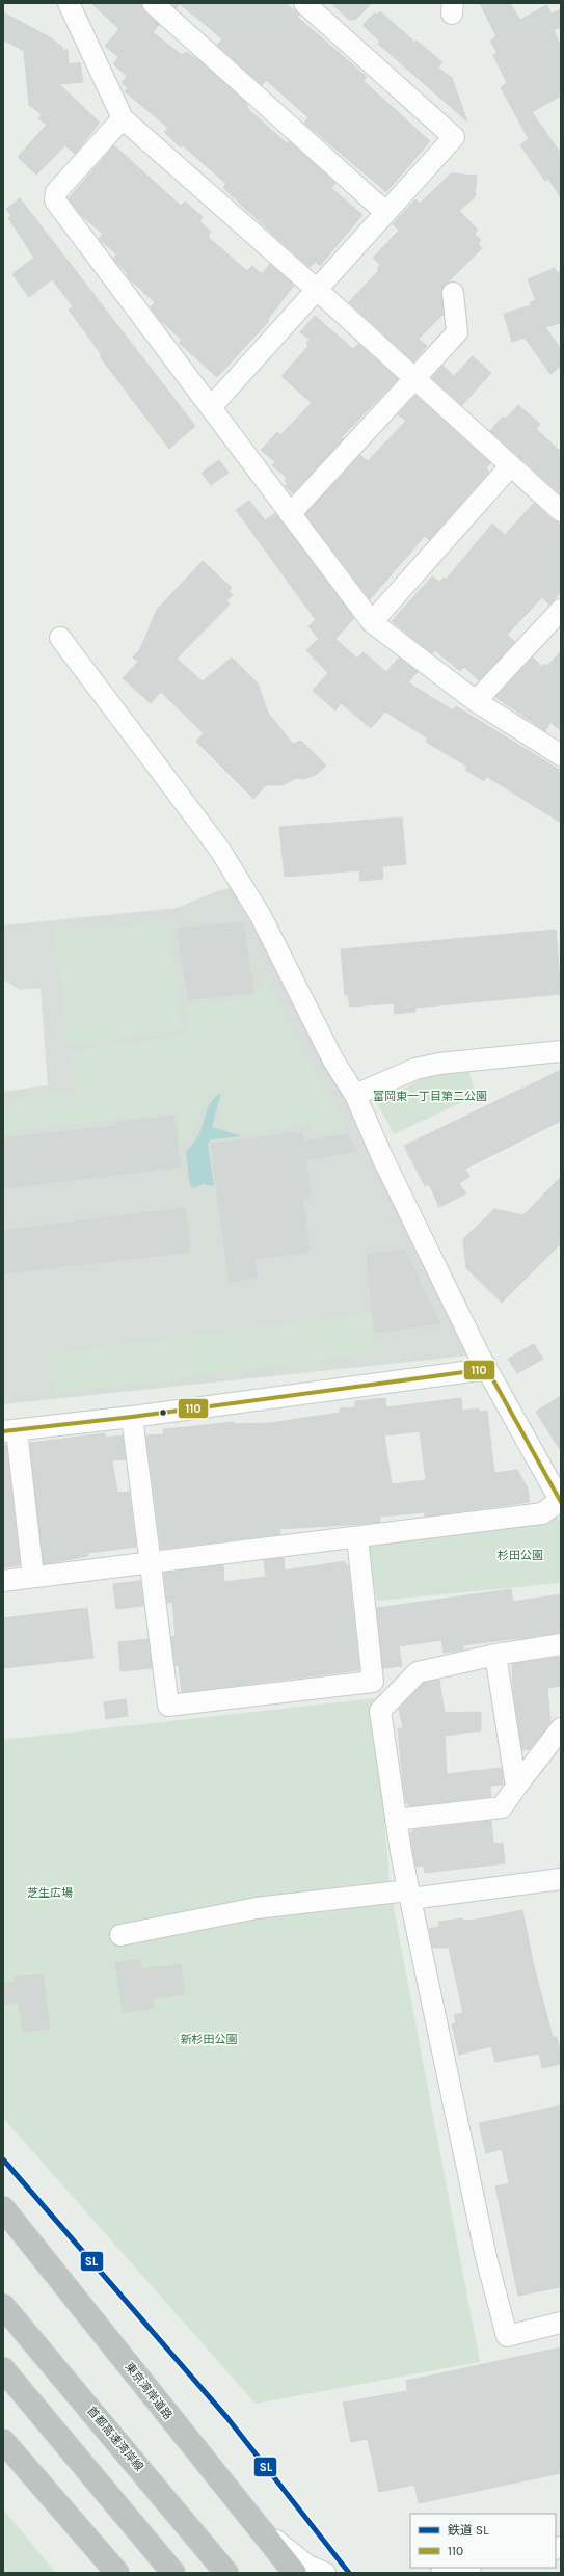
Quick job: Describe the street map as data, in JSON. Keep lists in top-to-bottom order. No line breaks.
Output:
{"streets":{"highway":["東京湾岸道路","首都高速湾岸線"]},"parks":["富岡東一丁目第二公園","杉田公園","芝生広場","新杉田公園"],"lines":["transit line 110","rail line SL"],"legend":["鉄道 SL","110"]}
